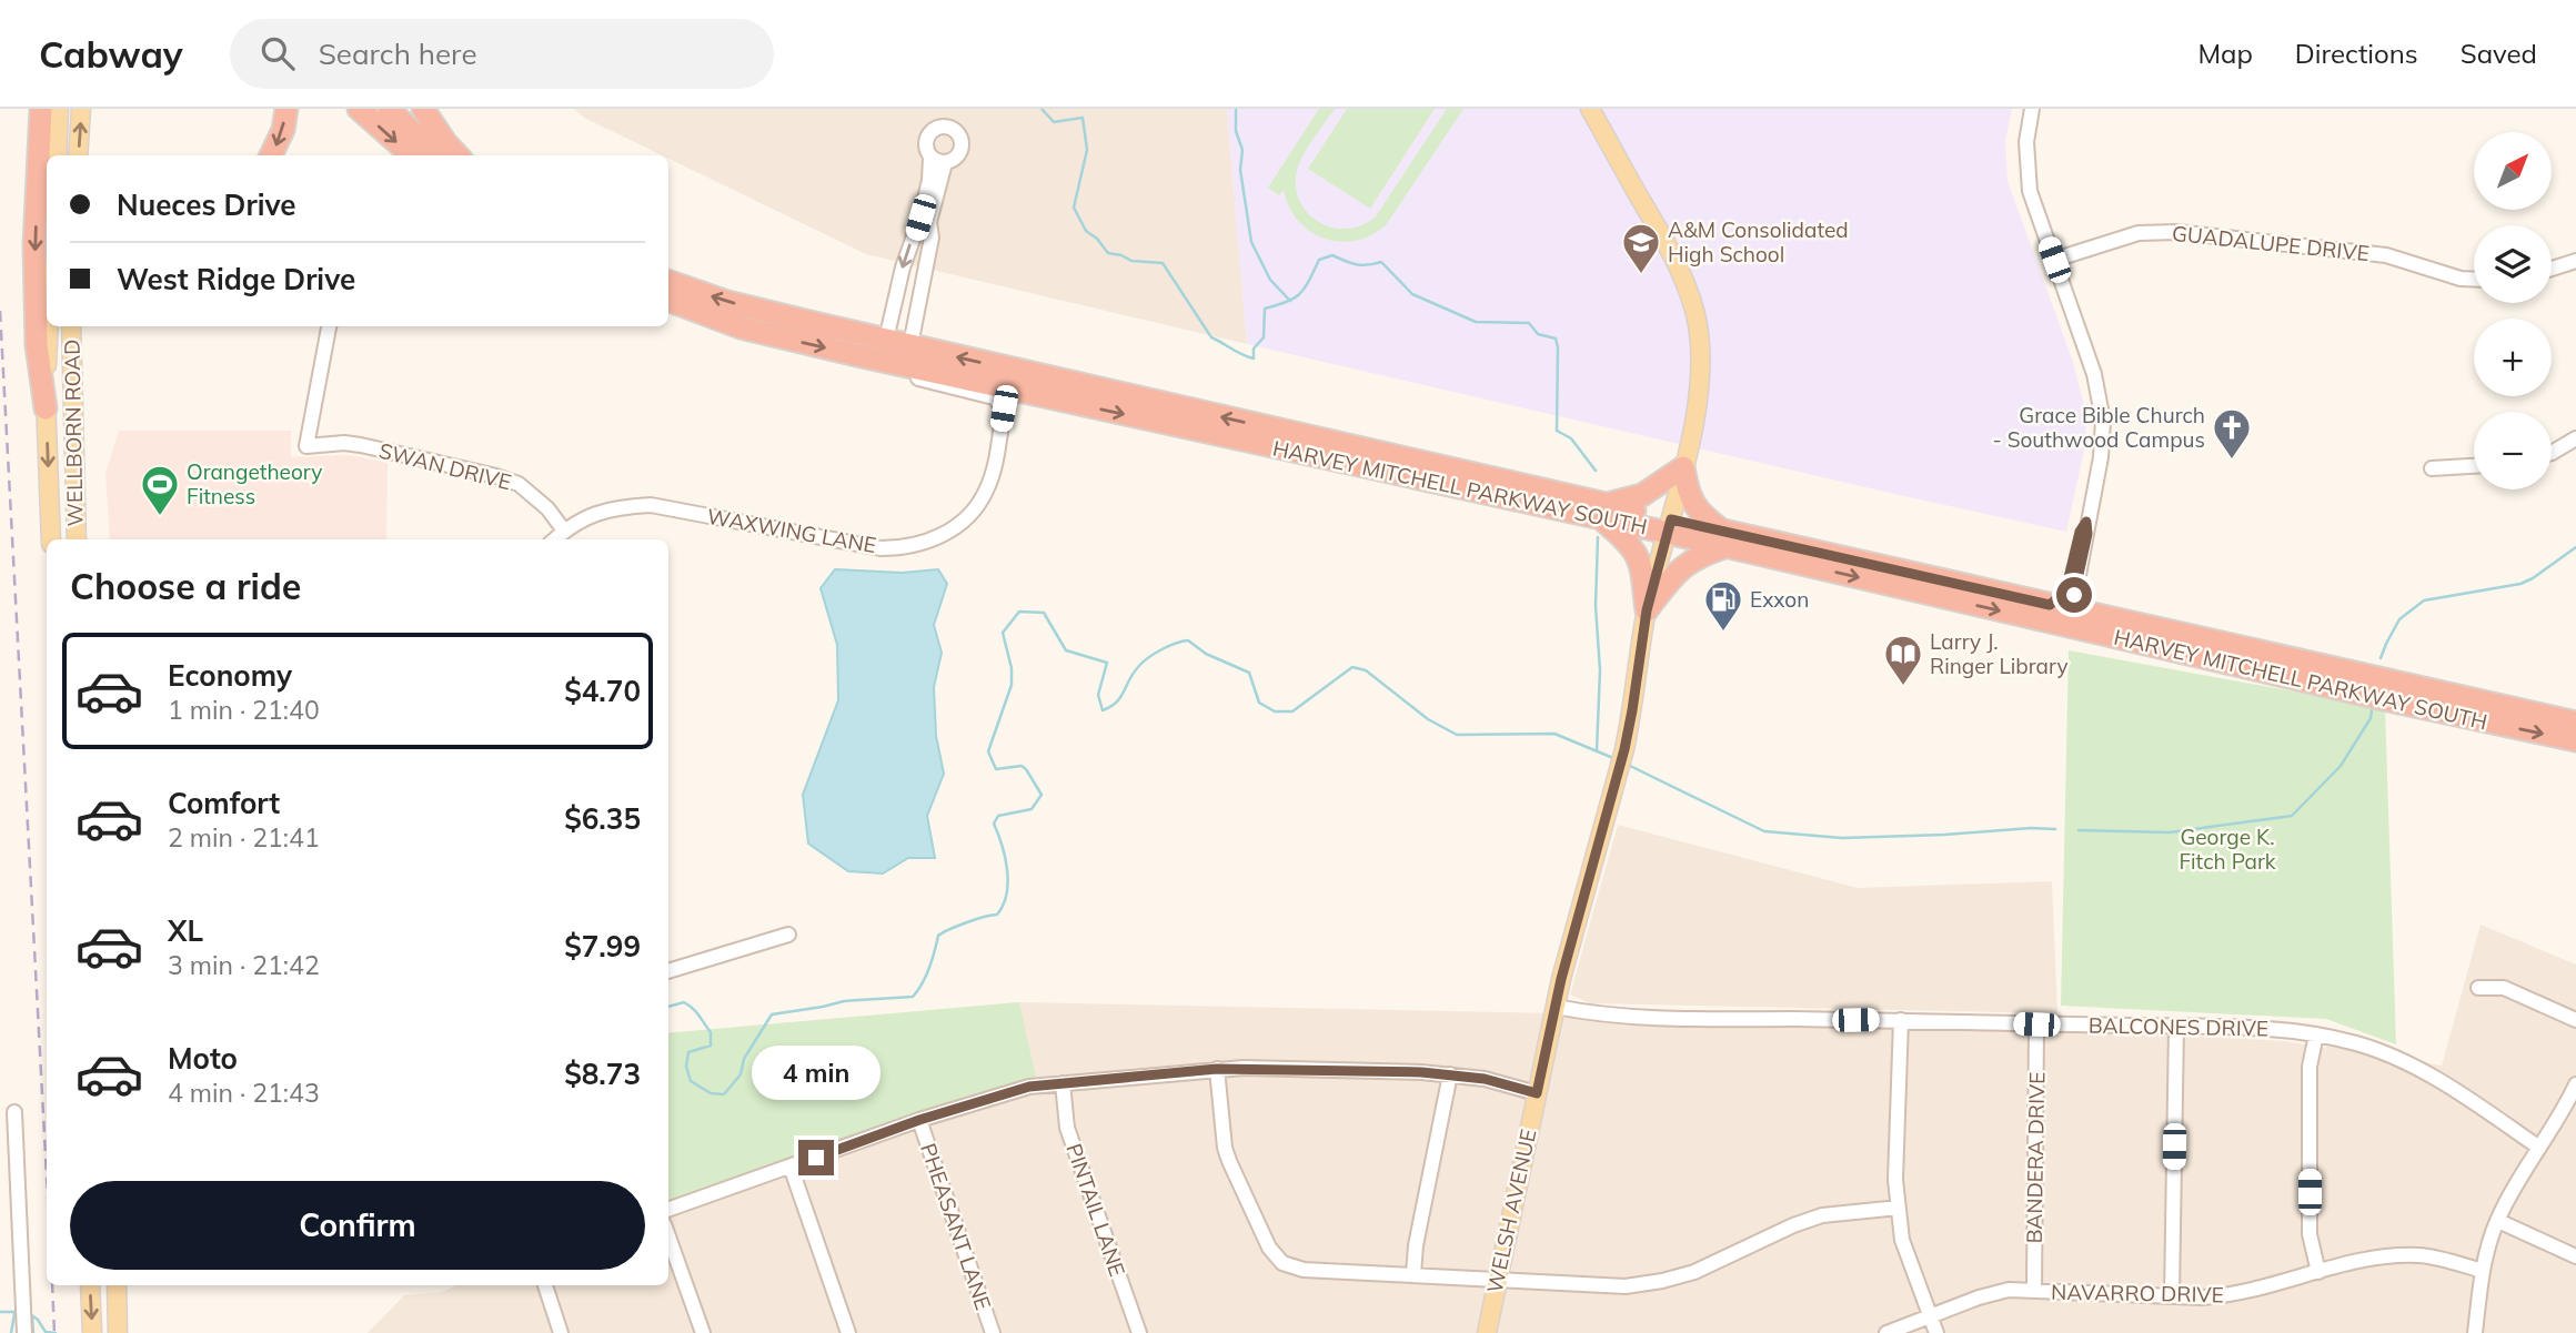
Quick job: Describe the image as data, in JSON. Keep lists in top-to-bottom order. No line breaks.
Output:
{"streets":{"highway":["HARVEY MITCHELL PARKWAY SOUTH"],"main road":["WELLBORN ROAD","WELSH AVENUE"],"street":["GUADALUPE DRIVE","SWAN DRIVE","WAXWING LANE","BALCONES DRIVE","BANDERA DRIVE","PINTAIL LANE","PHEASANT LANE","NAVARRO DRIVE"]},"crossings":[["SWAN DRIVE","WAXWING LANE"],["HARVEY MITCHELL PARKWAY SOUTH","WELSH AVENUE"],["BALCONES DRIVE","BANDERA DRIVE"],["BALCONES DRIVE","WELSH AVENUE"],["BANDERA DRIVE","NAVARRO DRIVE"]],"parks":["George K. Fitch Park"],"places":{"school or university":["A&M Consolidated High School"],"church":["Grace Bible Church - Southwood Campus"],"sports":["Orangetheory Fitness"],"fuel station":["Exxon"],"library":["Larry J. Ringer Library"]},"north":"top right","page":{"header":"Cabway","search":"Search here","nav":["Map","Directions","Saved"],"map_buttons":["+","−"],"banner":["Nueces Drive","West Ridge Drive"],"heading":"Choose a ride","list":[{"name":"Economy","note":"1 min · 21:40","value":"$4.70"},{"name":"Comfort","note":"2 min · 21:41","value":"$6.35"},{"name":"XL","note":"3 min · 21:42","value":"$7.99"},{"name":"Moto","note":"4 min · 21:43","value":"$8.73"}],"bubble":"4 min","buttons":"Confirm"}}
